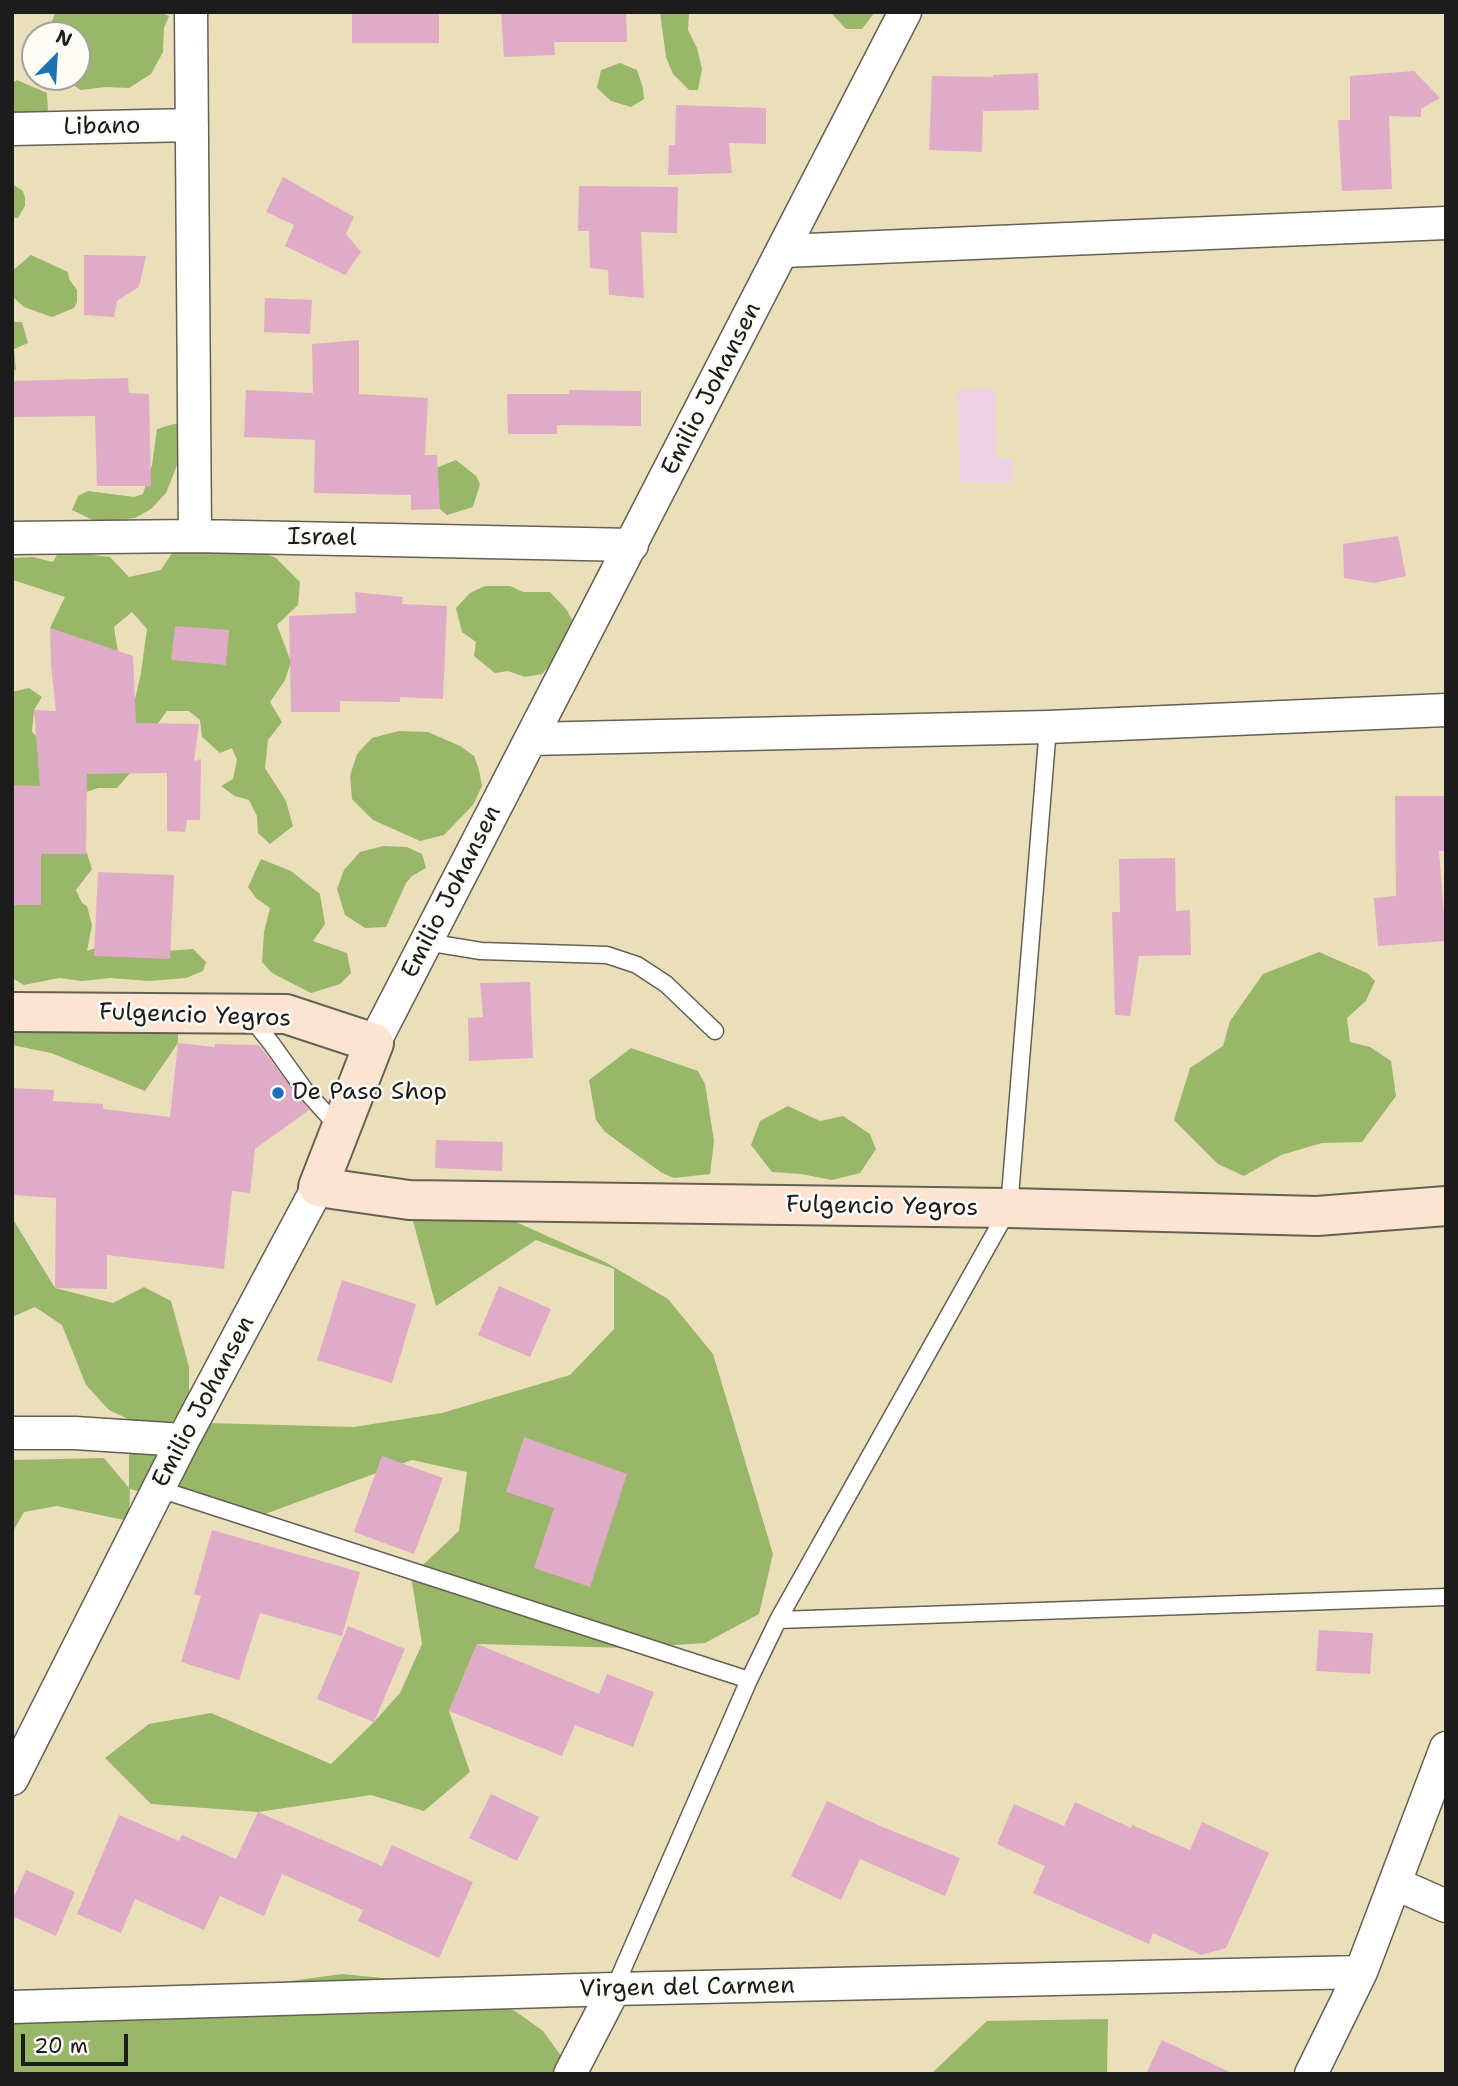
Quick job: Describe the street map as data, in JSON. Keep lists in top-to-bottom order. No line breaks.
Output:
{"streets":{"street":["Libano","Emilio Johansen","Israel","Fulgencio Yegros","Virgen del Carmen"]},"crossings":[["Emilio Johansen","Israel"],["Emilio Johansen","Fulgencio Yegros"]],"places":["De Paso Shop"],"scale_bar":"20 m","north":"top right"}
